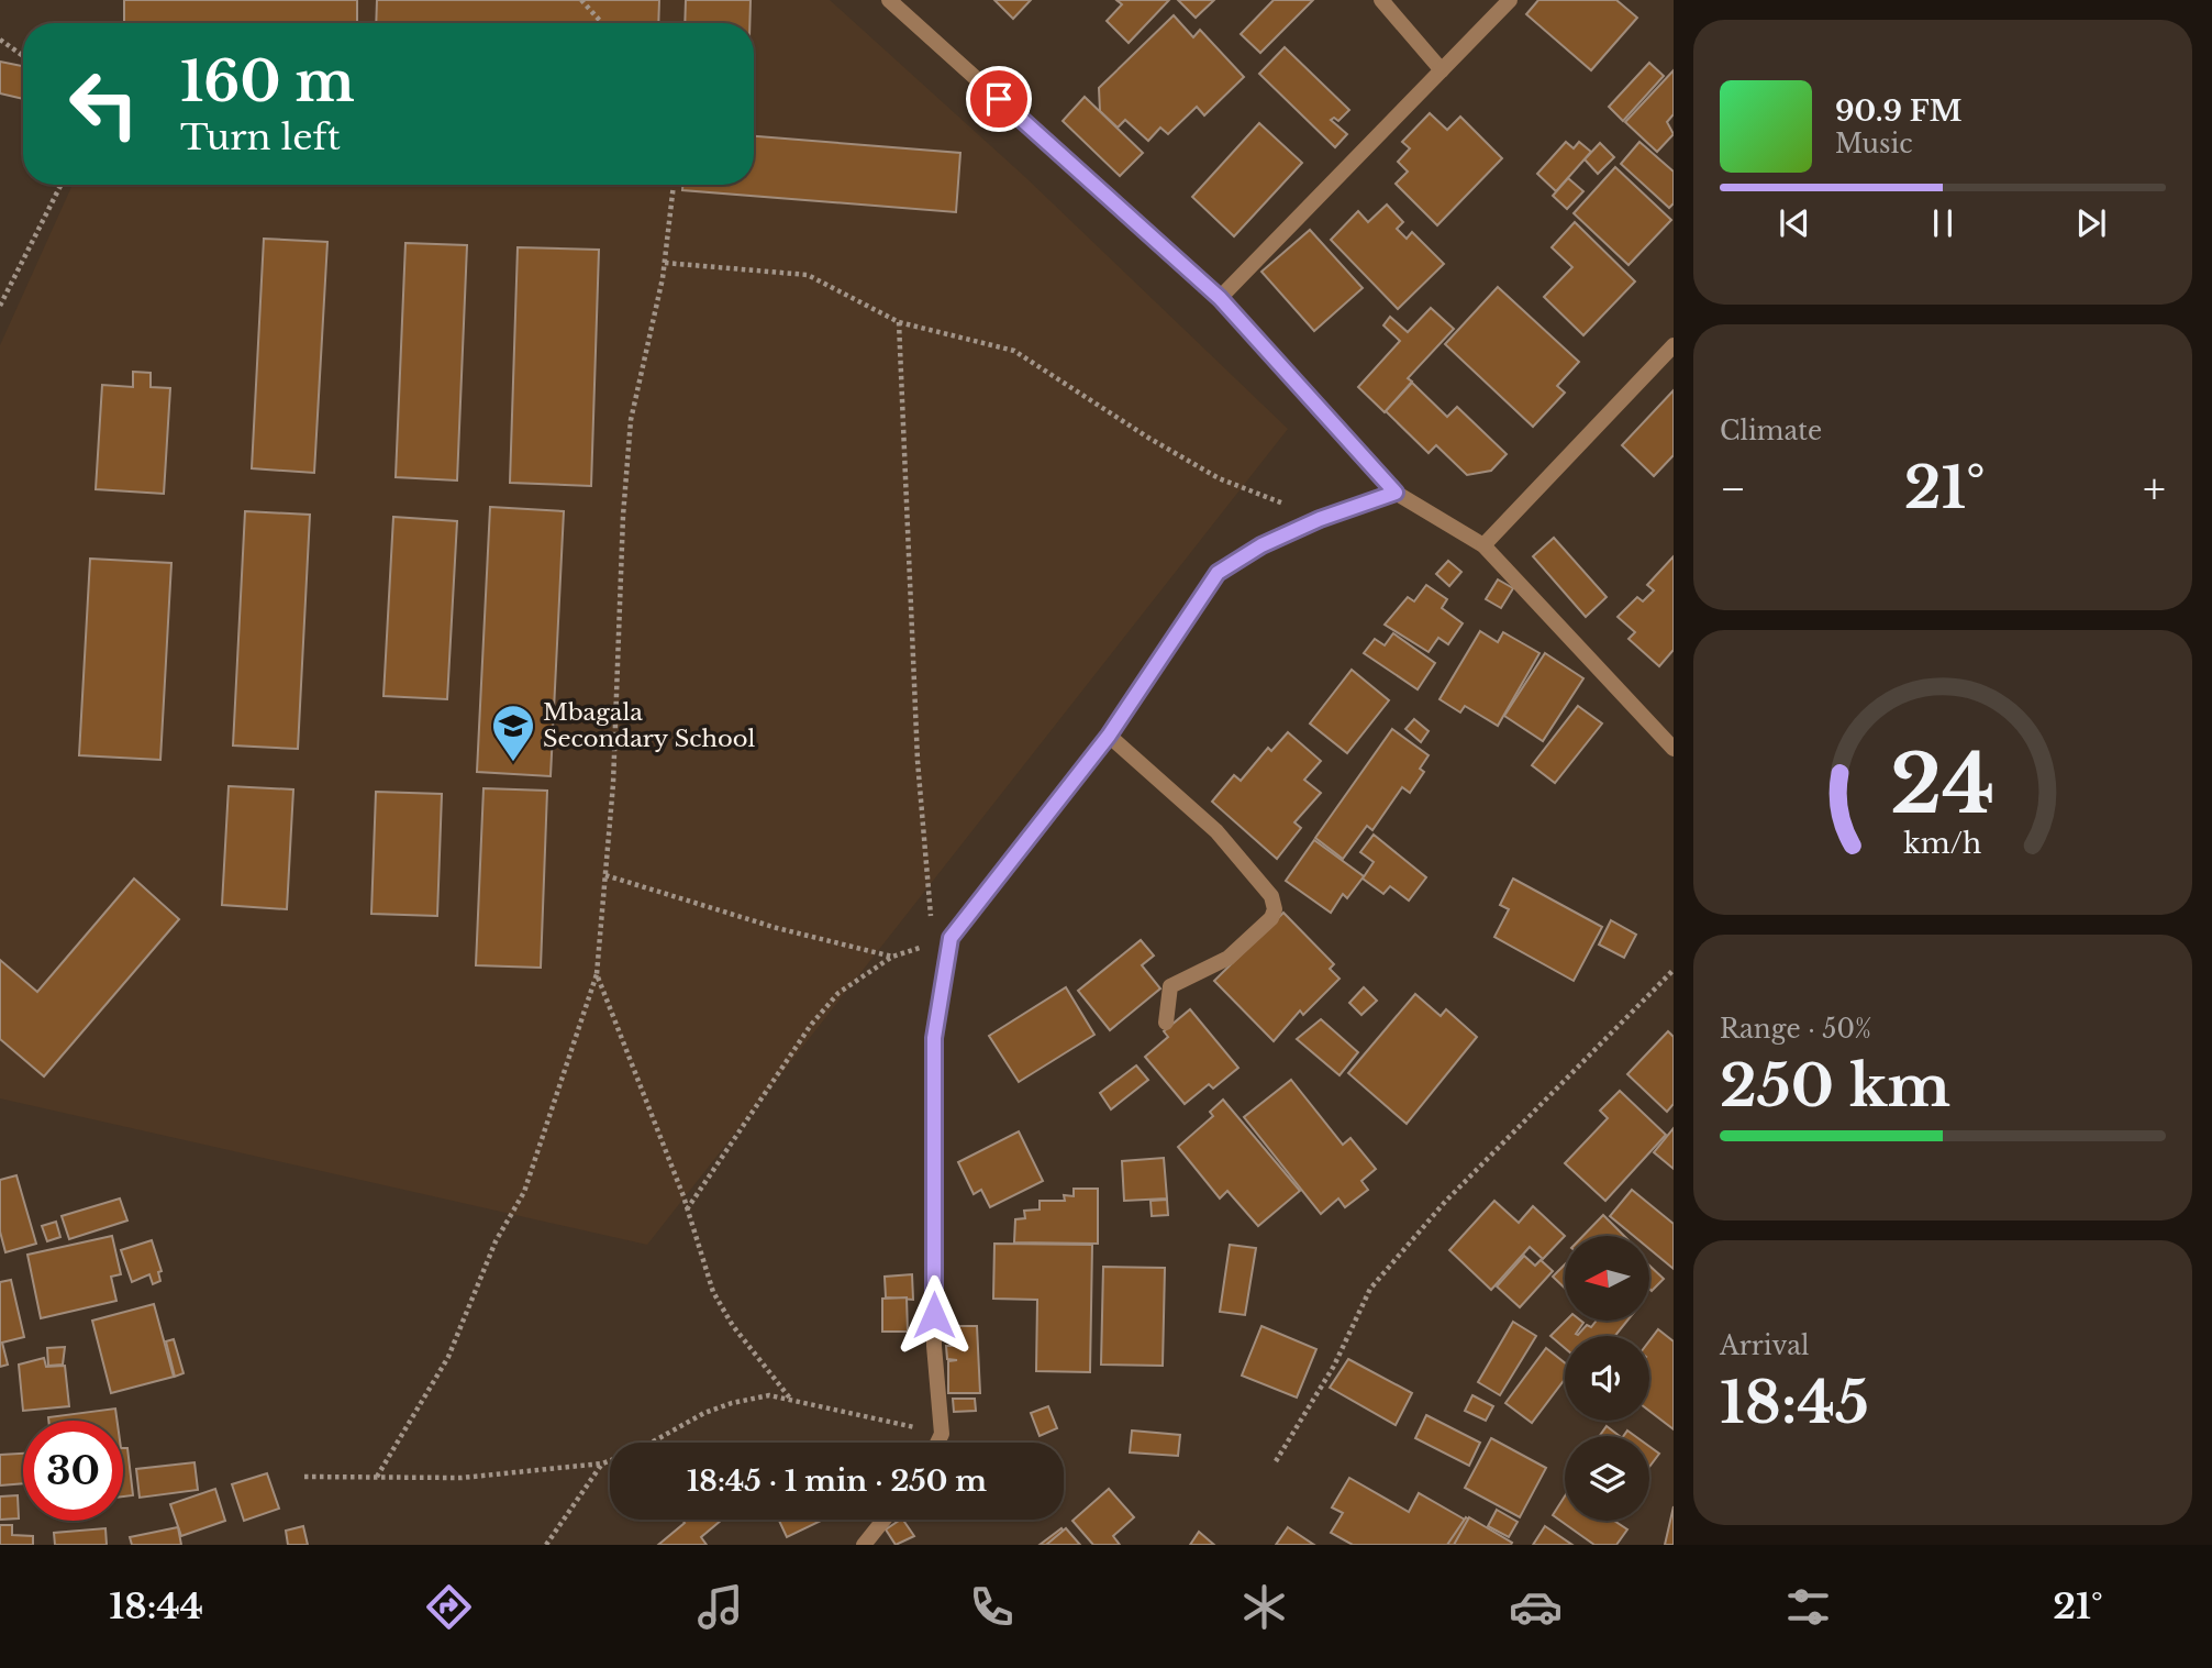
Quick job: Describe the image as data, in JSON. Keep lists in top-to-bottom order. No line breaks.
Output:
{"places":{"school or university":["Mbagala Secondary School"]},"north":"left","page":{"turn":["160 m","Turn left"],"song":["90.9 FM","Music"],"tile":["Climate",["Range · 50%","250 km"],["Arrival","18:45"]],"heat":["−","21°","+"],"limit":"30","trip":"18:45 · 1 min · 250 m","tabs":["18:44","21°"],"gauge":["24","km/h"]}}
